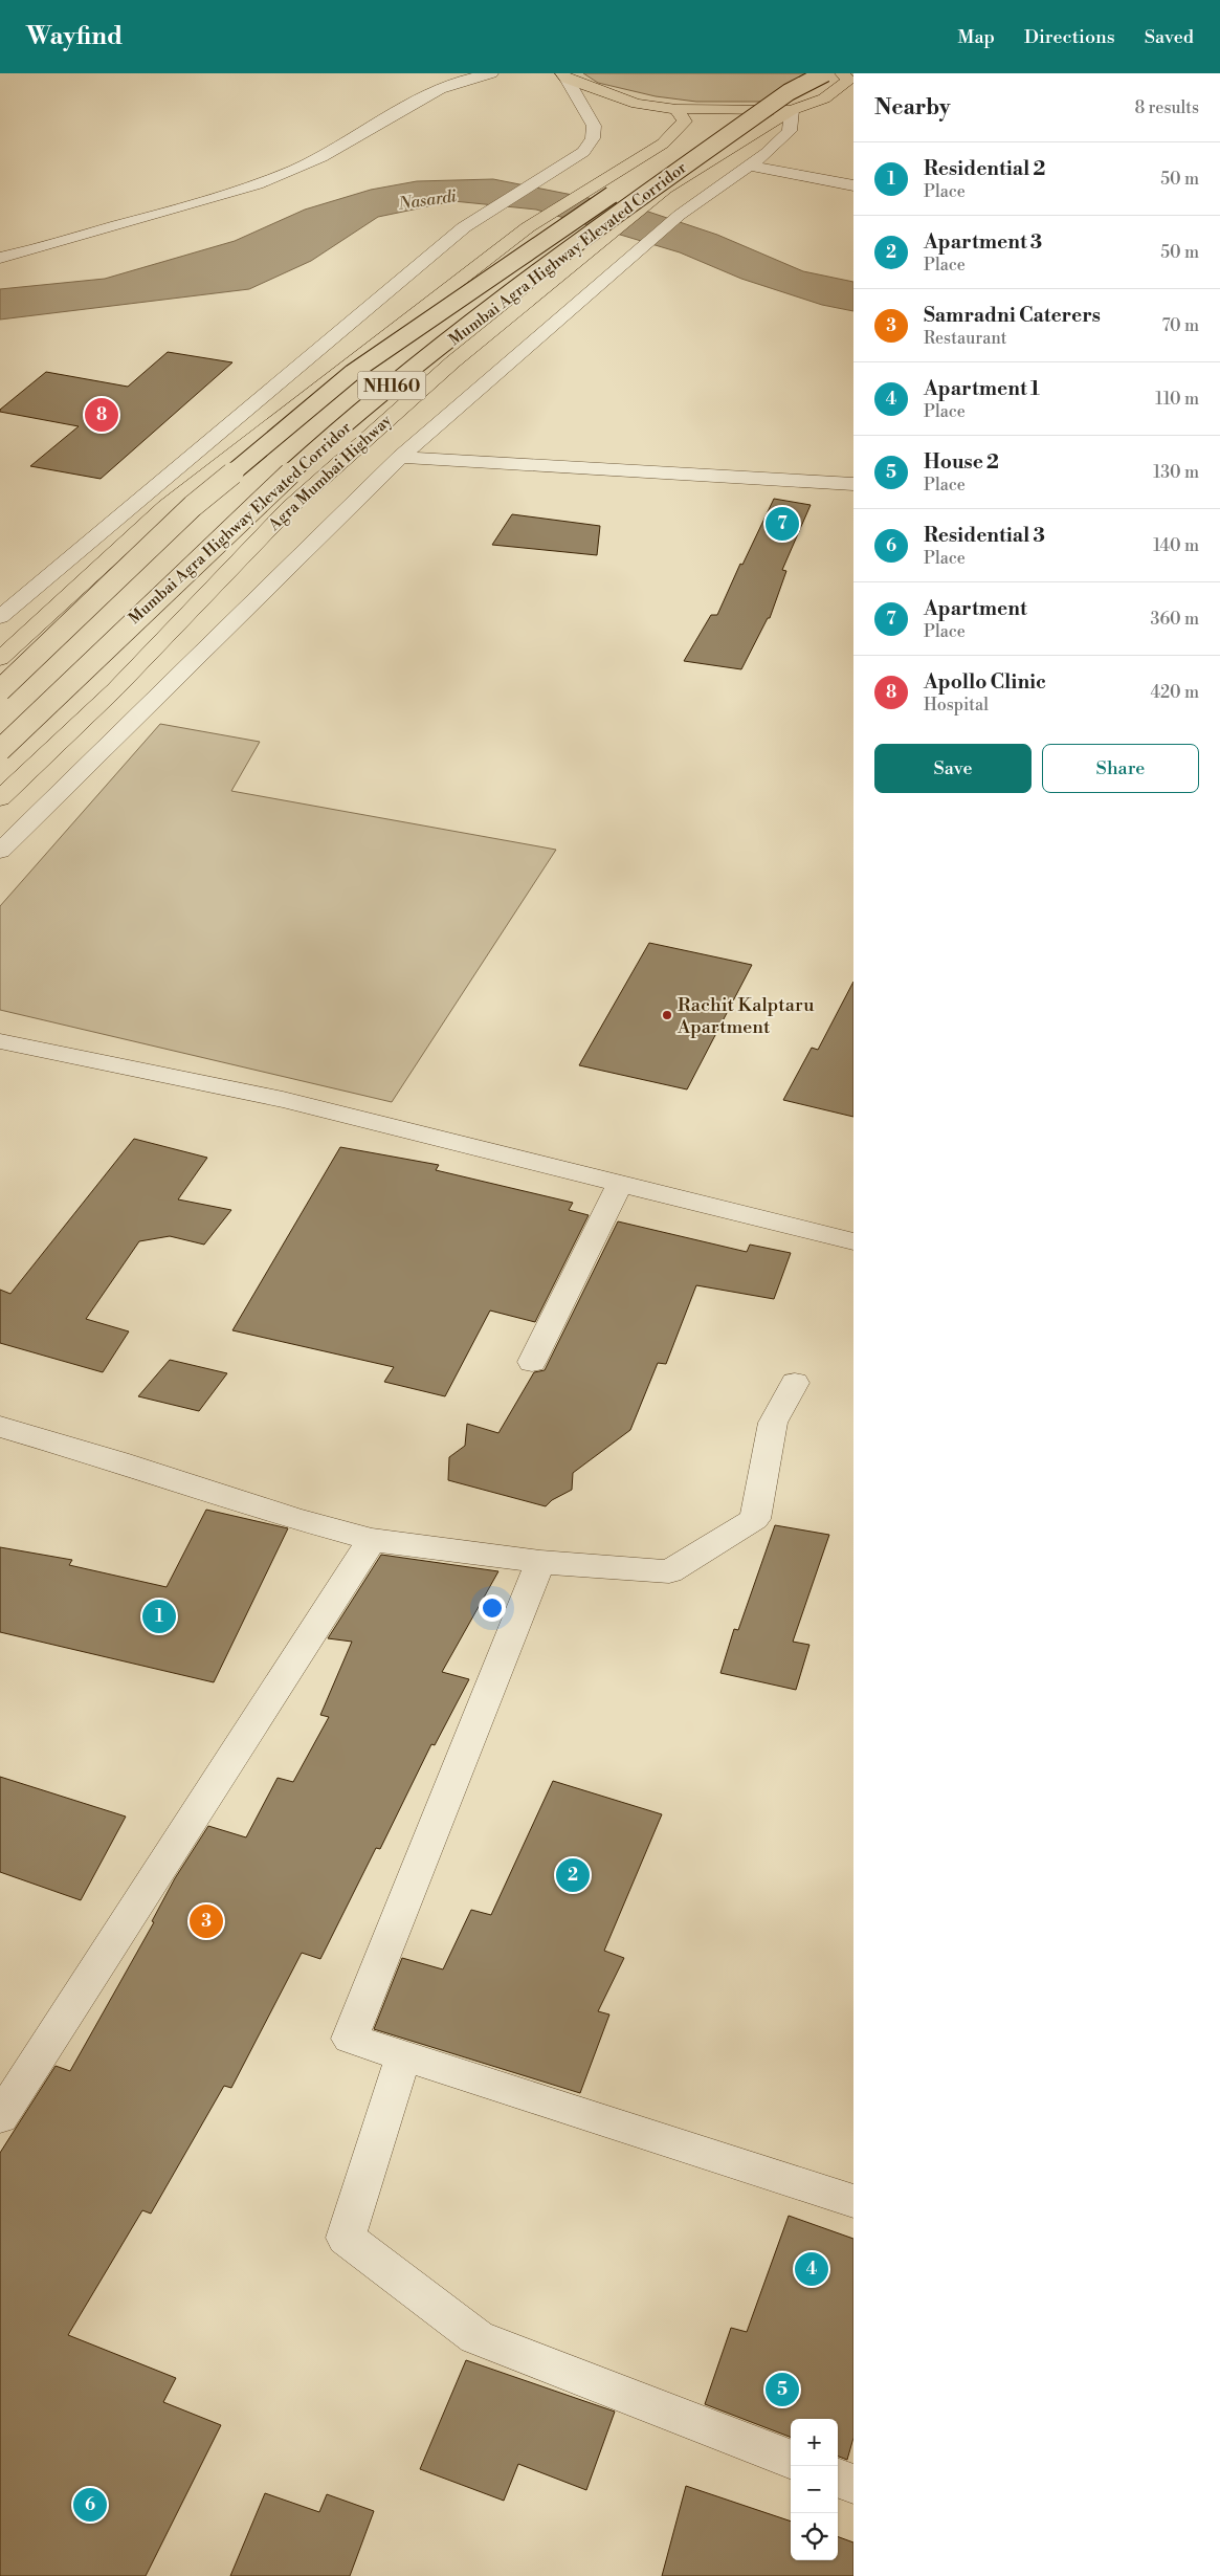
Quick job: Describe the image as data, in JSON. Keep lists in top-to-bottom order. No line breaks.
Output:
{"streets":{"main road":["Mumbai Agra Highway Elevated Corridor","NH160","Agra Mumbai Highway"]},"water":["Nasardi"],"places":["Rachit Kalptaru Apartment"],"page":{"header":"Wayfind","nav":["Map","Directions","Saved"],"heading":["Nearby","8 results"],"list":[{"mark":"1","name":"Residential 2","note":"Place","value":"50 m"},{"mark":"2","name":"Apartment 3","note":"Place","value":"50 m"},{"mark":"3","name":"Samradni Caterers","note":"Restaurant","value":"70 m"},{"mark":"4","name":"Apartment 1","note":"Place","value":"110 m"},{"mark":"5","name":"House 2","note":"Place","value":"130 m"},{"mark":"6","name":"Residential 3","note":"Place","value":"140 m"},{"mark":"7","name":"Apartment","note":"Place","value":"360 m"},{"mark":"8","name":"Apollo Clinic","note":"Hospital","value":"420 m"}],"pins":["8","7","1","2","3","4","5","6"],"buttons":["Save","Share"],"map_buttons":["+","−"]}}
